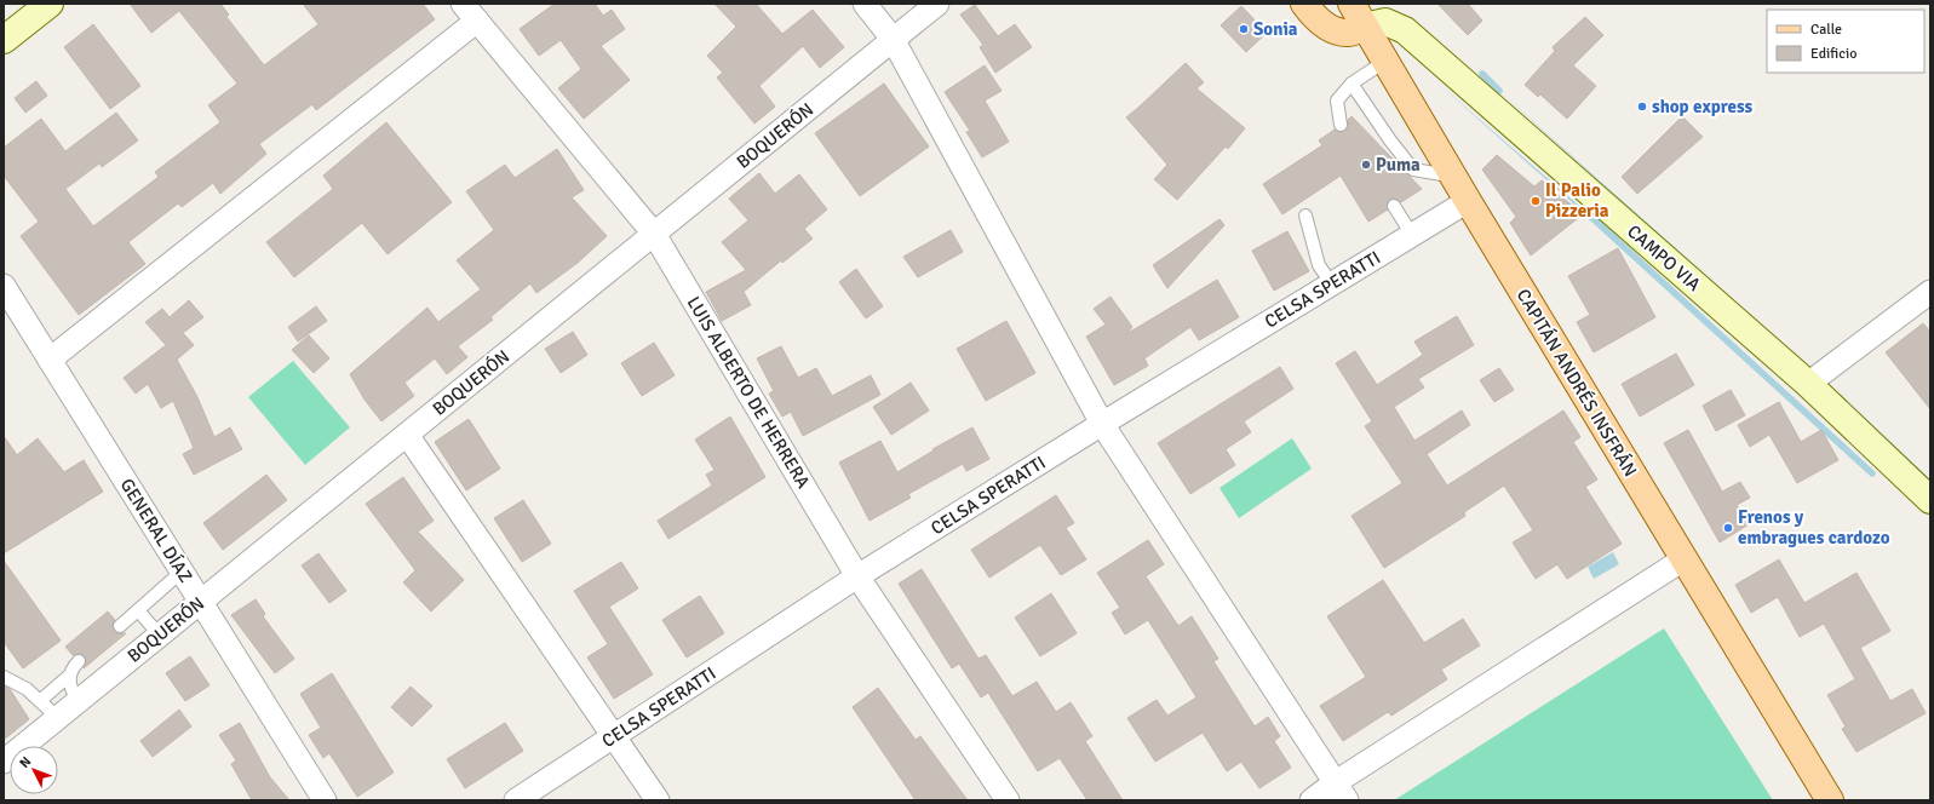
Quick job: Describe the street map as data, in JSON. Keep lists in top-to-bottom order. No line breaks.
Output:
{"streets":{"main road":["CAPITÁN ANDRÉS INSFRÁN"],"street":["BOQUERÓN","CAMPO VIA","CELSA SPERATTI","LUIS ALBERTO DE HERRERA","GENERAL DÍAZ"]},"crossings":[["BOQUERÓN","LUIS ALBERTO DE HERRERA"],["BOQUERÓN","GENERAL DÍAZ"],["CAMPO VIA","CAPITÁN ANDRÉS INSFRÁN"],["CELSA SPERATTI","CAPITÁN ANDRÉS INSFRÁN"],["CELSA SPERATTI","LUIS ALBERTO DE HERRERA"]],"places":["Sonia","shop express","Puma","Il Palio Pizzeria","Frenos y embragues cardozo"],"legend":["Calle","Edificio"],"north":"top left"}
